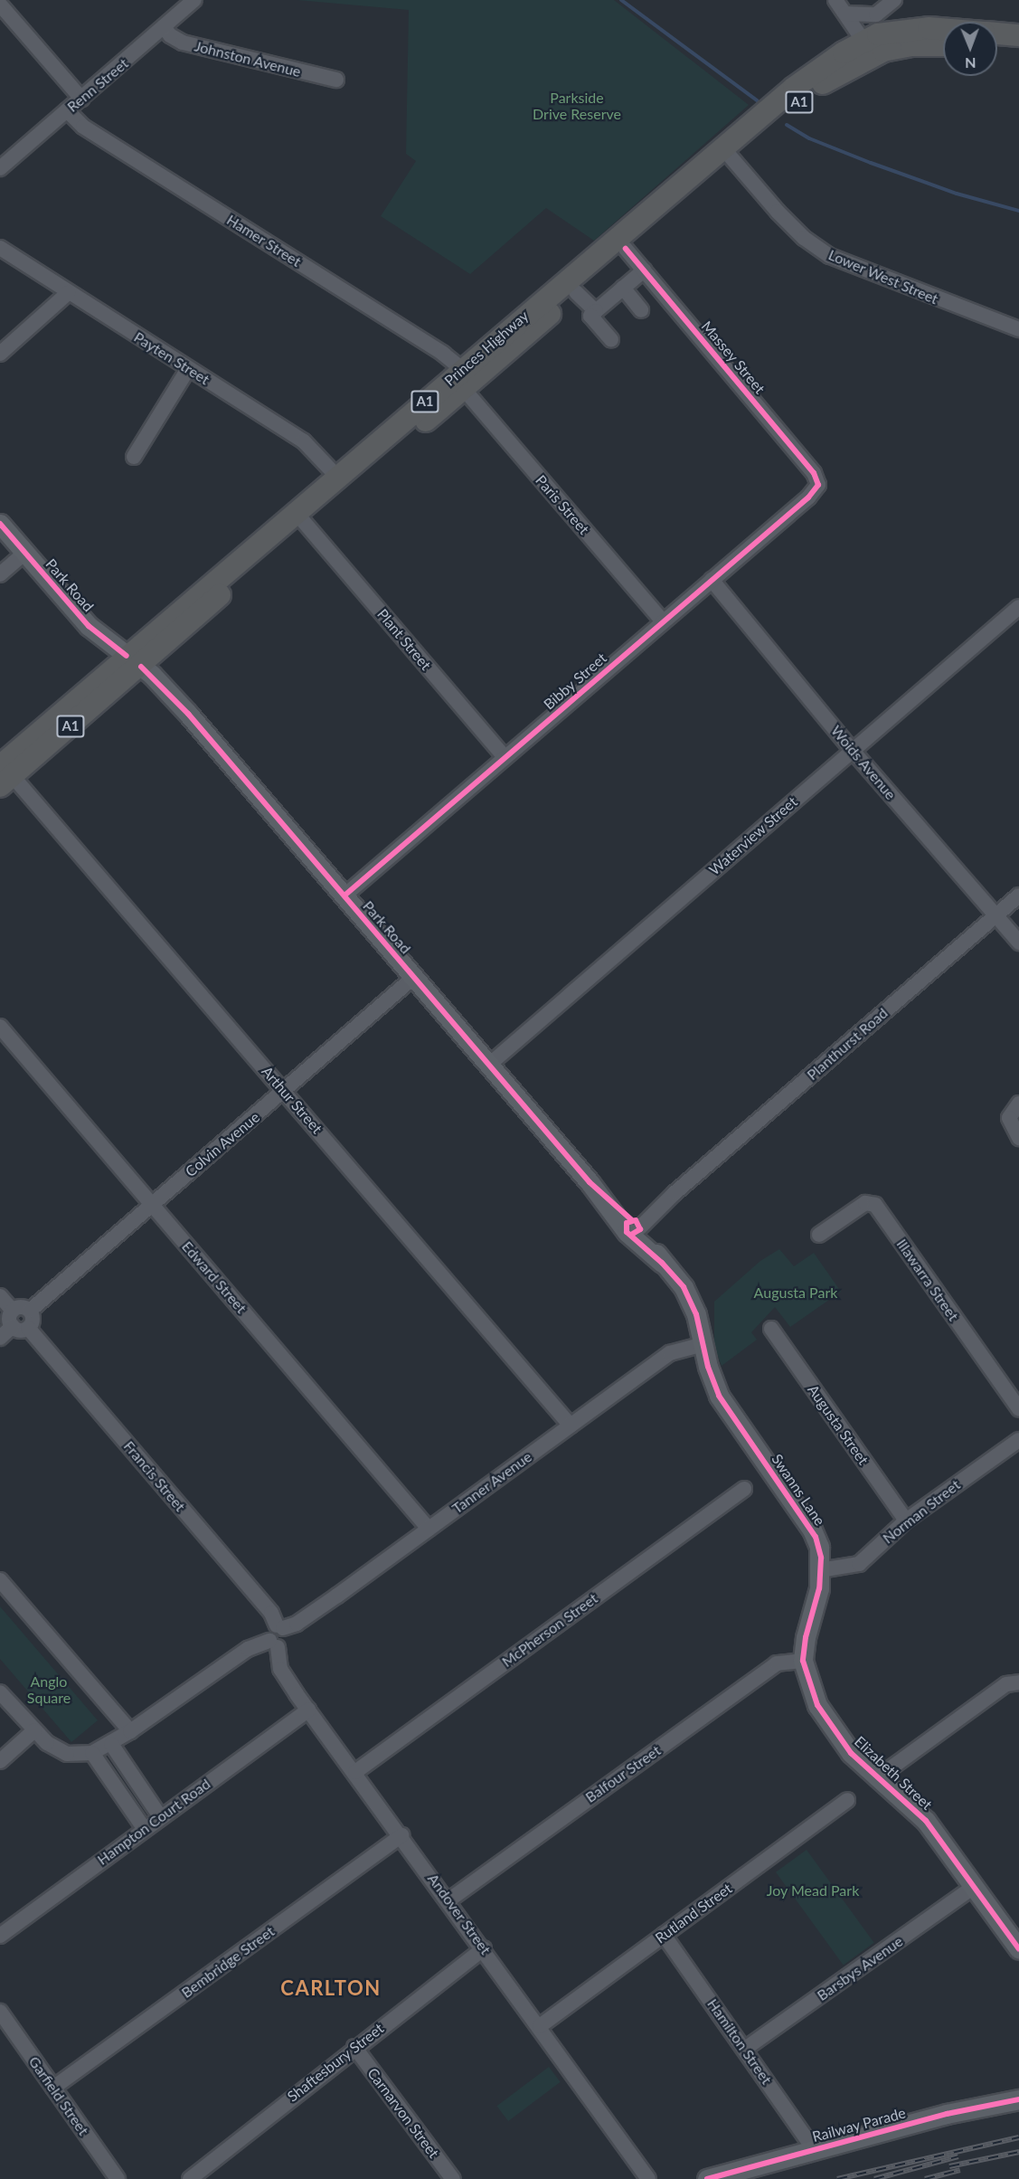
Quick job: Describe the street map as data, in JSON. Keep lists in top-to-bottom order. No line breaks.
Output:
{"streets":{"highway":["A1","Princes Highway"],"main road":["Park Road","Swanns Lane","Elizabeth Street","Railway Parade"],"street":["Johnston Avenue","Renn Street","Hamer Street","Lower West Street","Massey Street","Payten Street","Paris Street","Plant Street","Bibby Street","Woids Avenue","Waterview Street","Planthurst Road","Arthur Street","Colvin Avenue","Edward Street","Illawarra Street","Augusta Street","Francis Street","Tanner Avenue","Norman Street","McPherson Street","Balfour Street","Hampton Court Road","Rutland Street","Andover Street","Bembridge Street","Barsbys Avenue","Hamilton Street","Shaftesbury Street","Garfield Street","Carnarvon Street"]},"crossings":[["Johnston Avenue","Renn Street"],["Renn Street","Hamer Street"],["Hamer Street","Princes Highway"],["Hamer Street","Paris Street"],["Lower West Street","Princes Highway"],["Princes Highway","Massey Street"],["Princes Highway","Payten Street"],["Princes Highway","Paris Street"],["Princes Highway","Park Road"],["Princes Highway","Plant Street"],["Princes Highway","Arthur Street"],["Massey Street","Bibby Street"],["Paris Street","Bibby Street"],["Park Road","Bibby Street"],["Park Road","Waterview Street"],["Park Road","Planthurst Road"],["Park Road","Colvin Avenue"],["Park Road","Tanner Avenue"],["Park Road","Swanns Lane"],["Plant Street","Bibby Street"],["Bibby Street","Woids Avenue"],["Woids Avenue","Waterview Street"],["Woids Avenue","Planthurst Road"],["Arthur Street","Colvin Avenue"],["Arthur Street","Tanner Avenue"],["Colvin Avenue","Edward Street"],["Colvin Avenue","Francis Street"],["Edward Street","Tanner Avenue"],["Augusta Street","Norman Street"],["Francis Street","Tanner Avenue"],["Tanner Avenue","Swanns Lane"],["Swanns Lane","Norman Street"],["Swanns Lane","Elizabeth Street"],["Swanns Lane","Balfour Street"],["McPherson Street","Andover Street"],["Elizabeth Street","Balfour Street"],["Elizabeth Street","Barsbys Avenue"],["Balfour Street","Andover Street"],["Hampton Court Road","Andover Street"],["Rutland Street","Andover Street"],["Rutland Street","Hamilton Street"],["Andover Street","Bembridge Street"],["Andover Street","Shaftesbury Street"],["Bembridge Street","Garfield Street"],["Barsbys Avenue","Hamilton Street"],["Hamilton Street","Railway Parade"],["Shaftesbury Street","Carnarvon Street"]],"districts":["CARLTON"],"parks":["Parkside Drive Reserve","Augusta Park","Anglo Square","Joy Mead Park"],"north":"bottom"}
